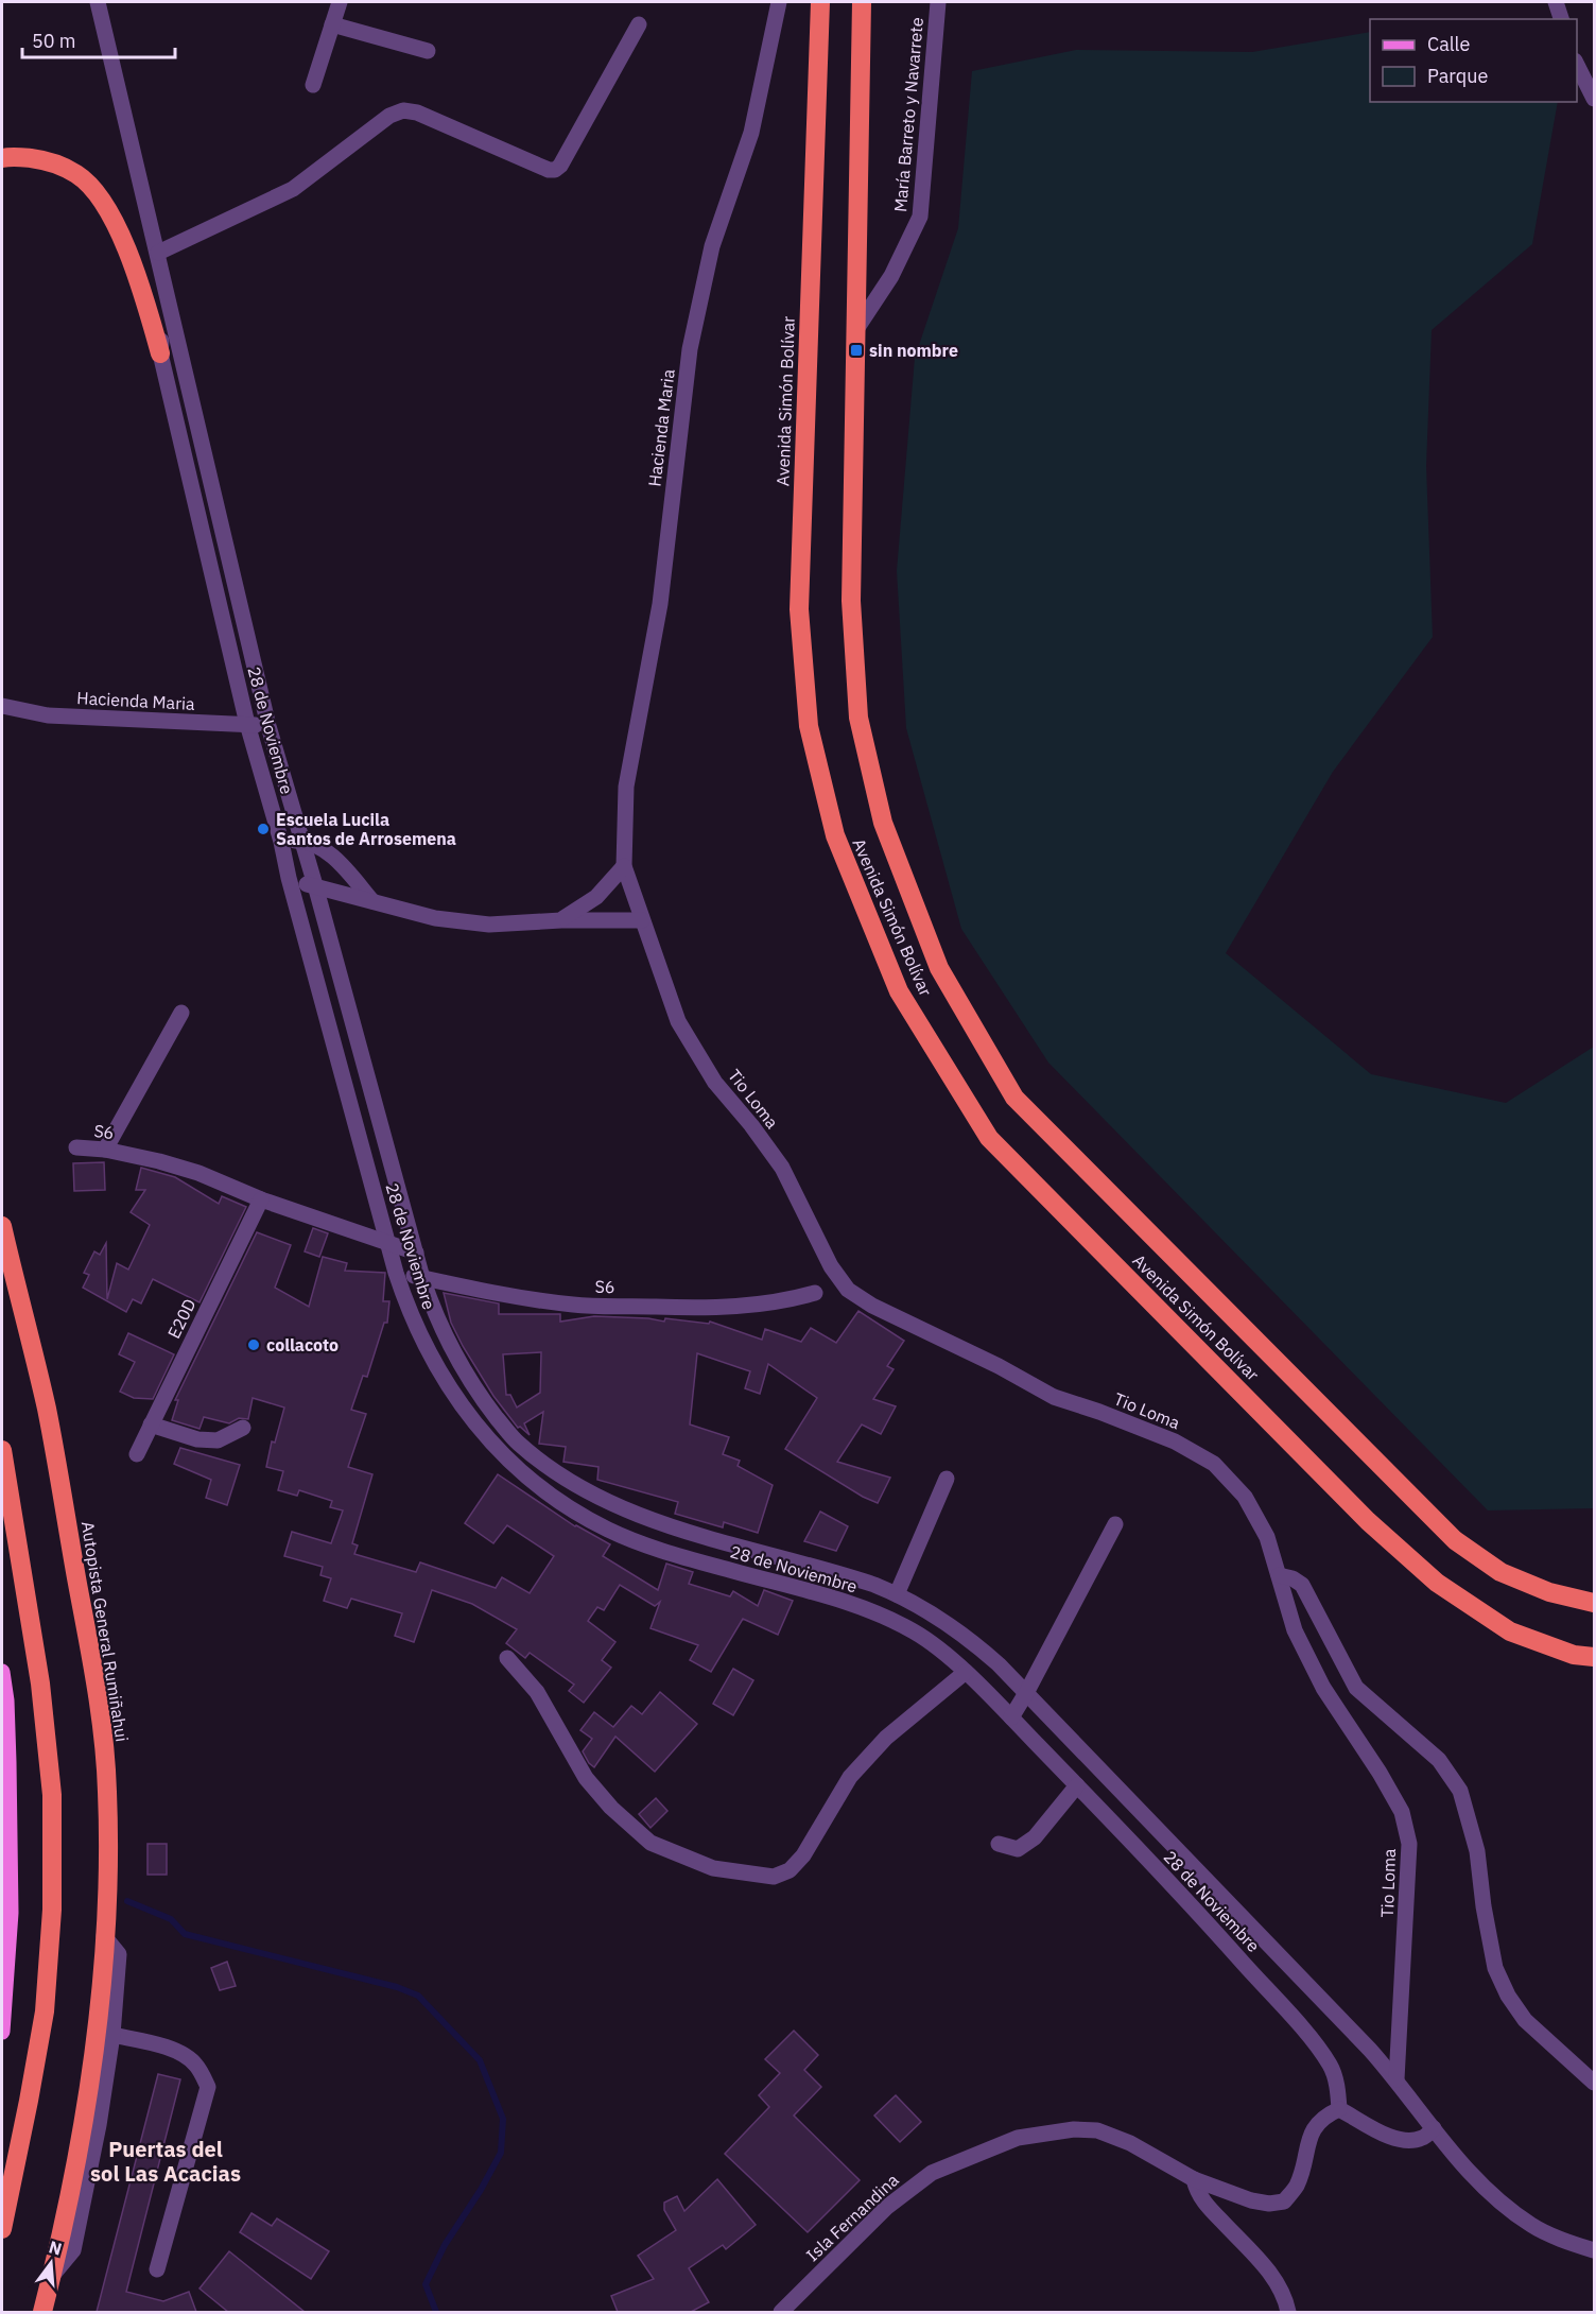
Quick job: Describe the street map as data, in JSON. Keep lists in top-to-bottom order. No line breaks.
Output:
{"streets":{"highway":["Avenida Simón Bolívar","Autopista General Rumiñahui"],"street":["María Barreto y Navarrete","Hacienda Maria","28 de Noviembre","Tio Loma","S6","E20D","Isla Fernandina"]},"crossings":[["María Barreto y Navarrete","Avenida Simón Bolívar"],["Hacienda Maria","28 de Noviembre"],["Hacienda Maria","Tio Loma"],["28 de Noviembre","S6"],["28 de Noviembre","Isla Fernandina"],["S6","E20D"]],"districts":["Puertas del sol Las Acacias"],"places":{"transit":["sin nombre"],"other":["Escuela Lucila Santos de Arrosemena","collacoto"]},"legend":["Calle","Parque"],"scale_bar":"50 m","north":"top"}
